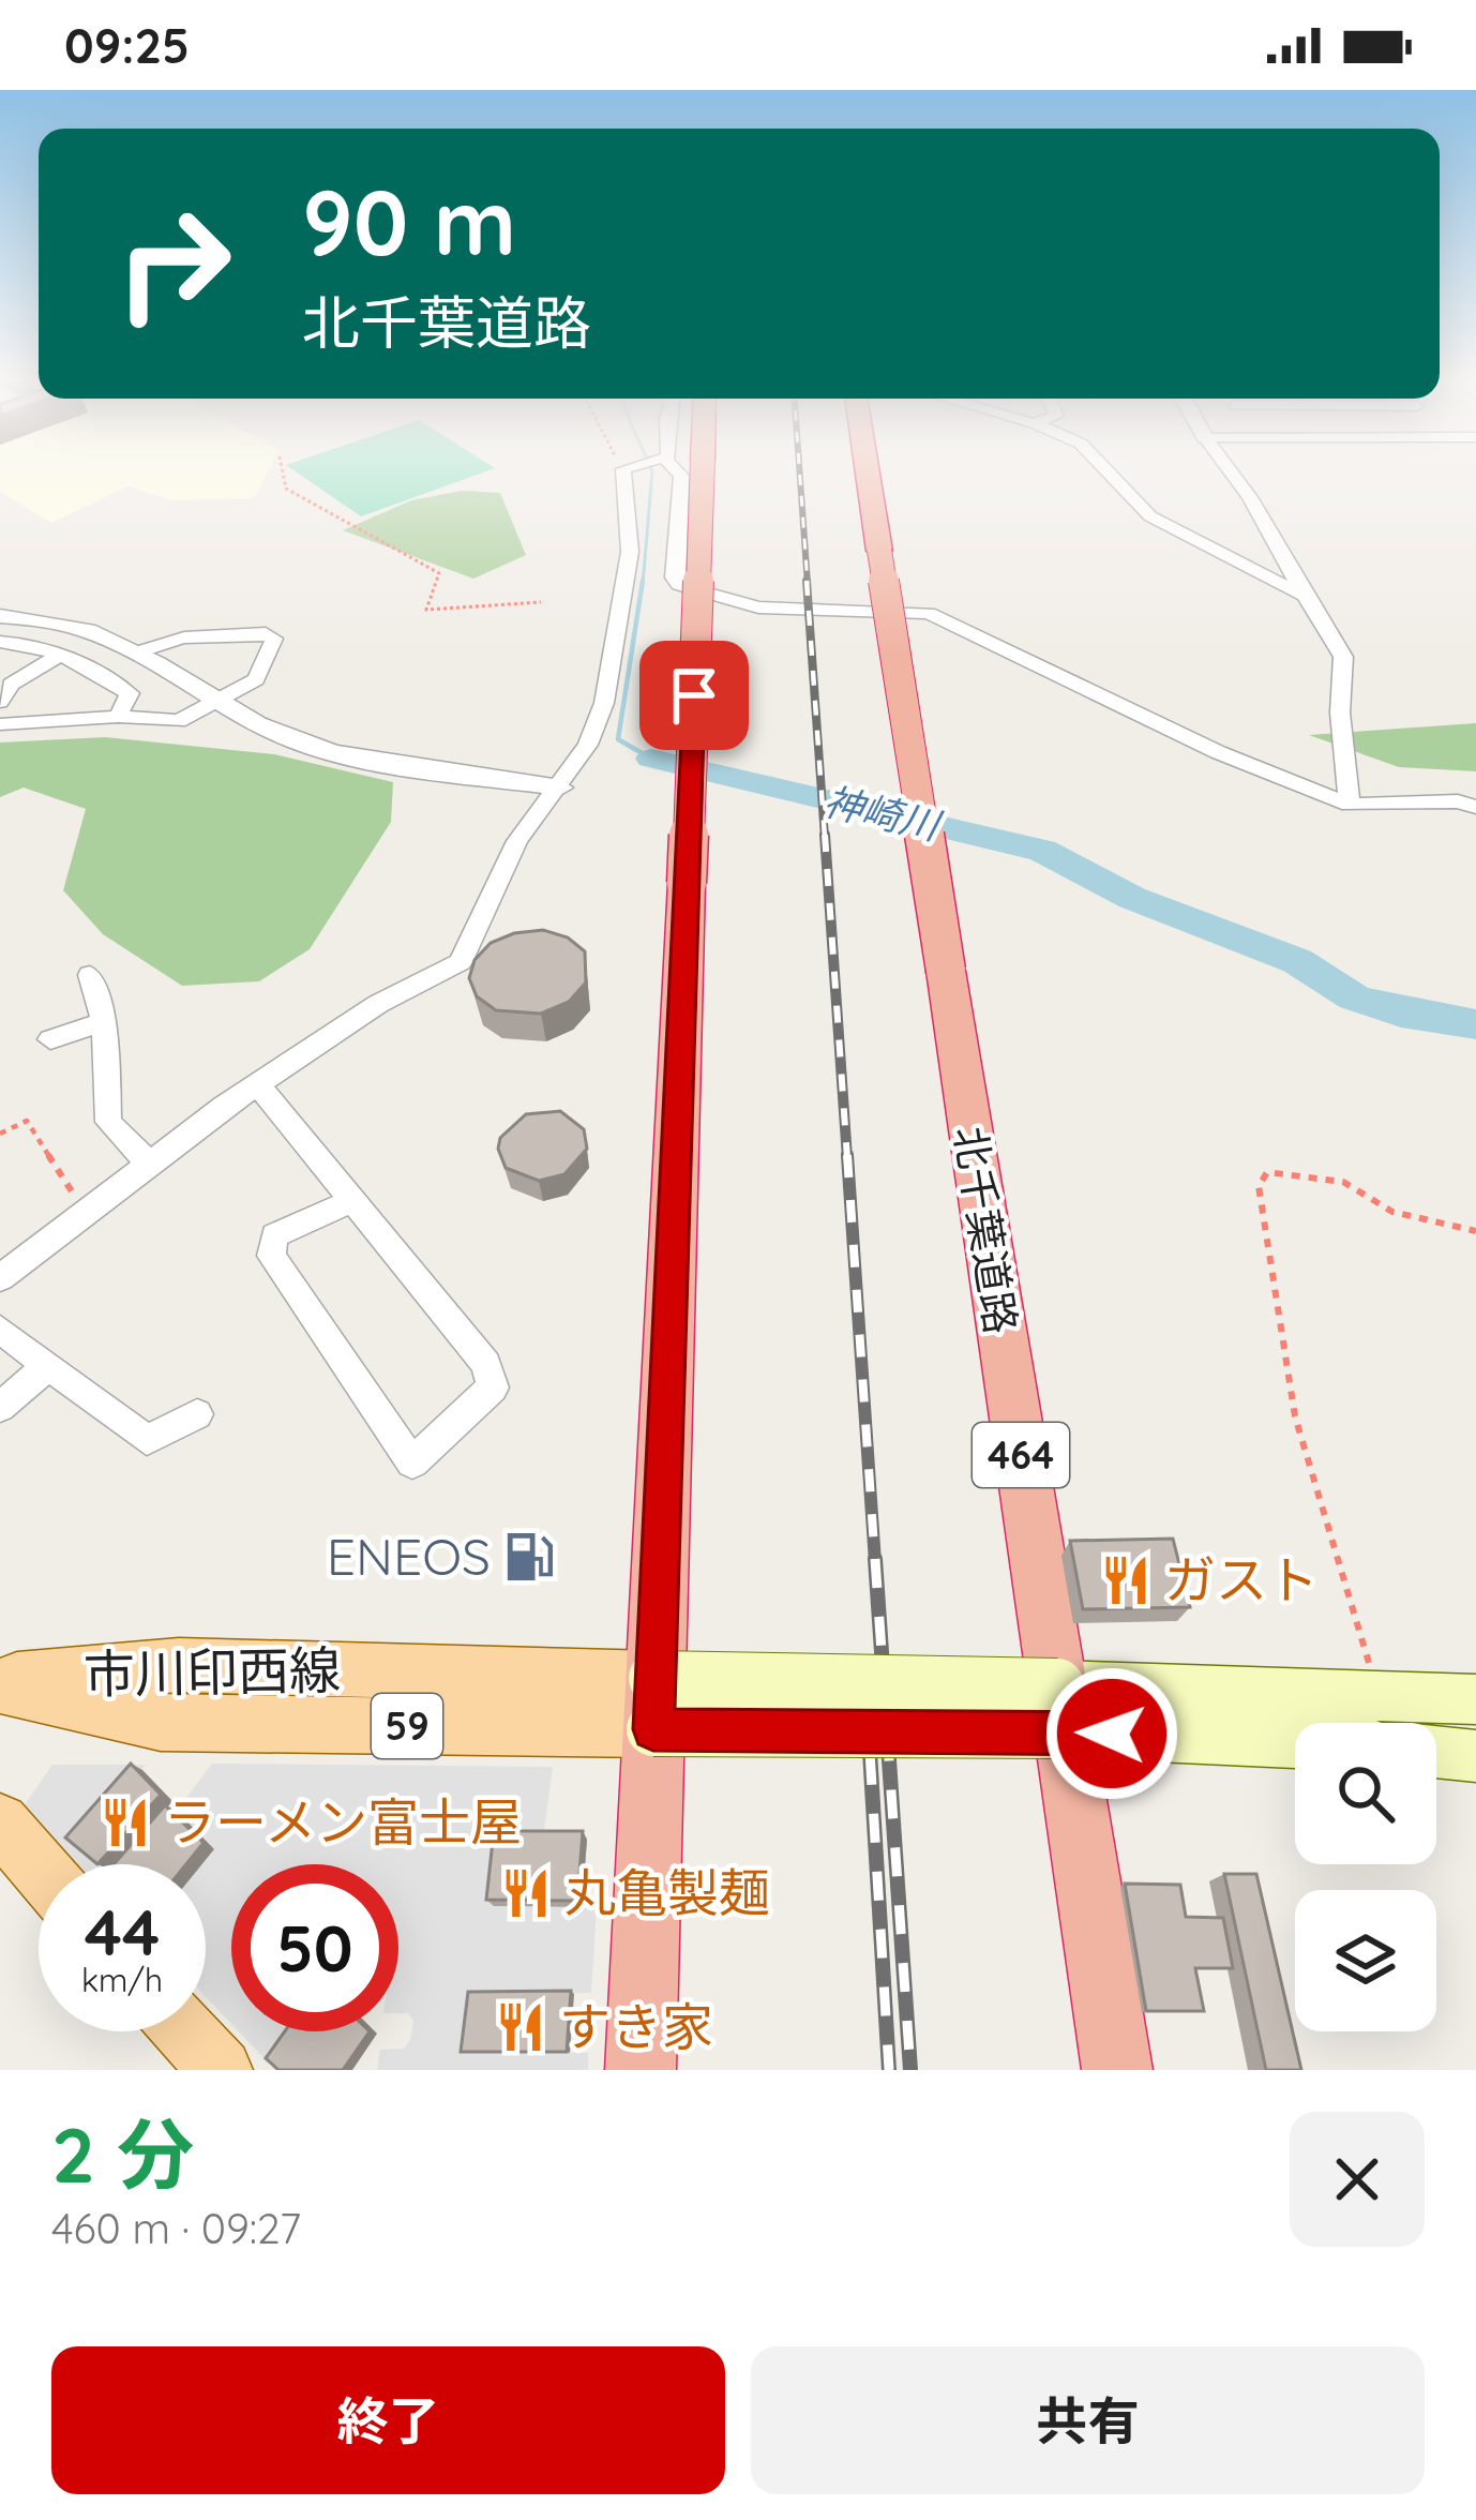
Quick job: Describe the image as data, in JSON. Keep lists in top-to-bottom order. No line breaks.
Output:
{"streets":{"highway":["北千葉道路","464"],"main road":["市川印西線","59"]},"water":["神崎川"],"places":{"fuel station":["ENEOS"],"restaurant":["ガスト","ラーメン富士屋","丸亀製麺","すき家"]},"page":{"status":"09:25","turn":["90 m","北千葉道路"],"speed":"44 km/h","limit":"50","heading":["2 分","460 m · 09:27"],"buttons":["終了","共有"]}}
